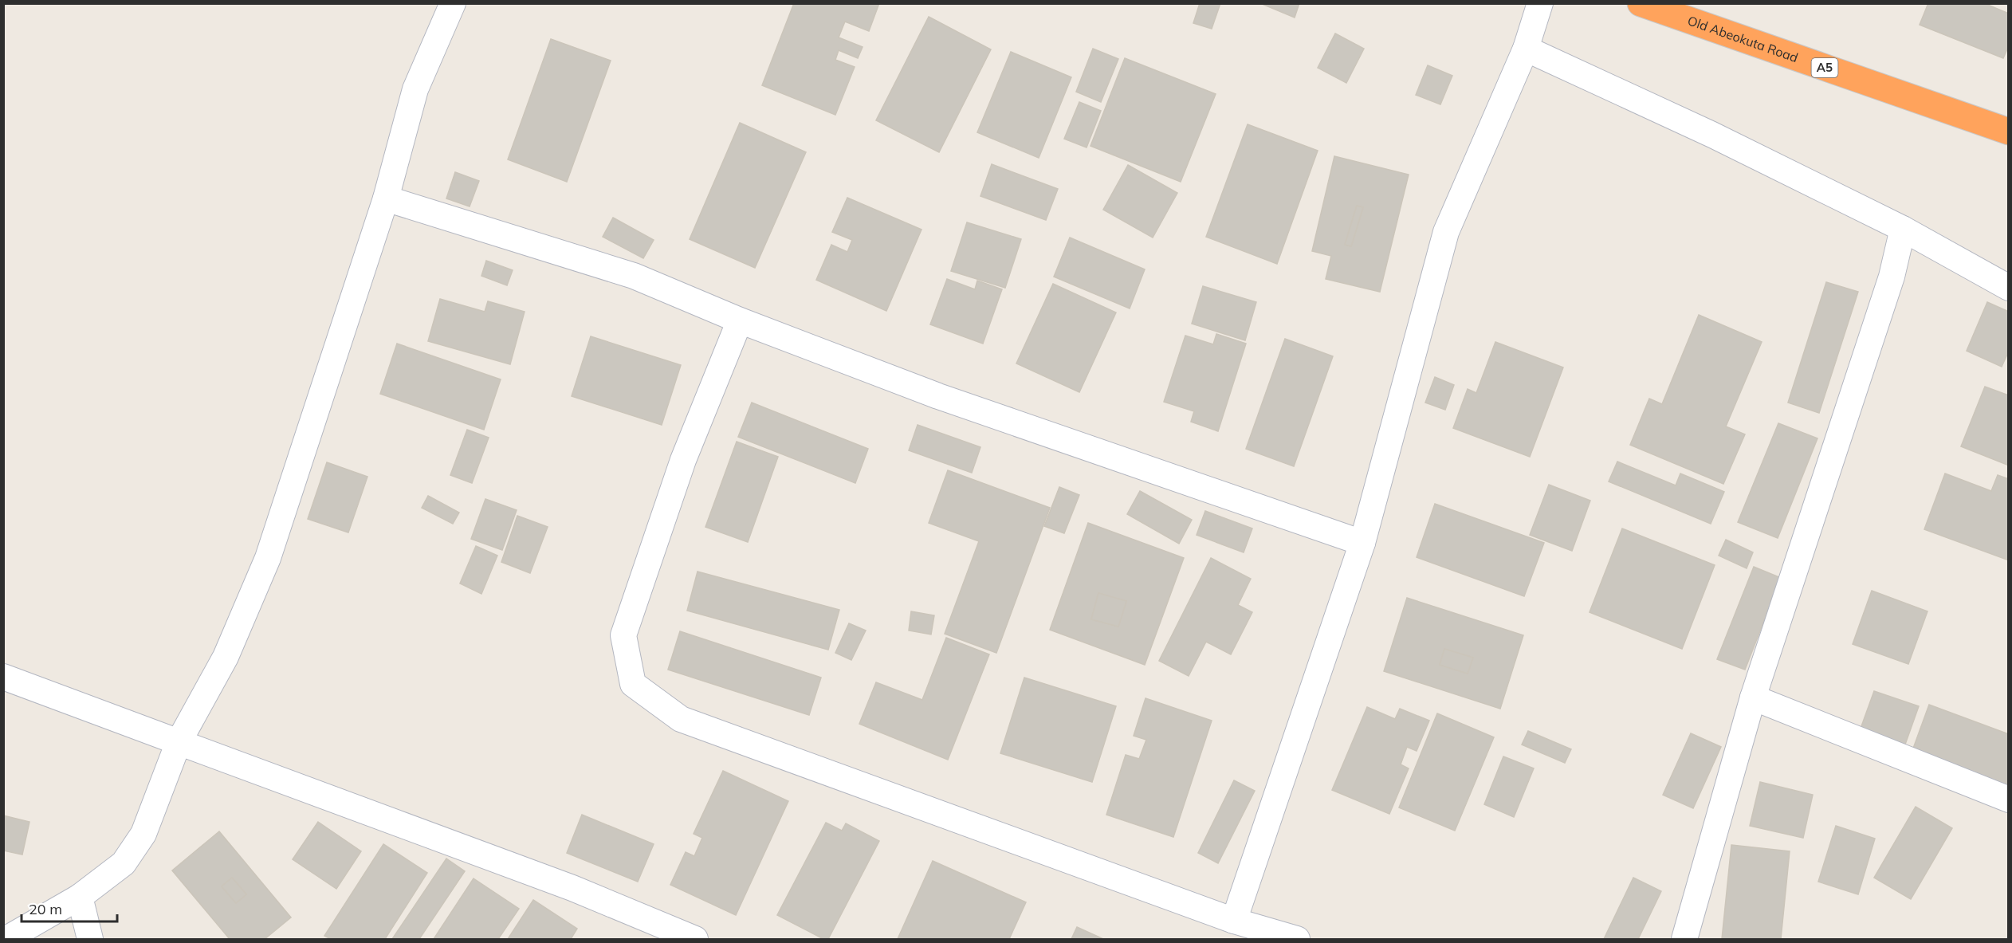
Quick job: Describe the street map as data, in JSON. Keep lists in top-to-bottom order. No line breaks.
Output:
{"streets":{"highway":["Old Abeokuta Road","A5"]},"scale_bar":"20 m"}
